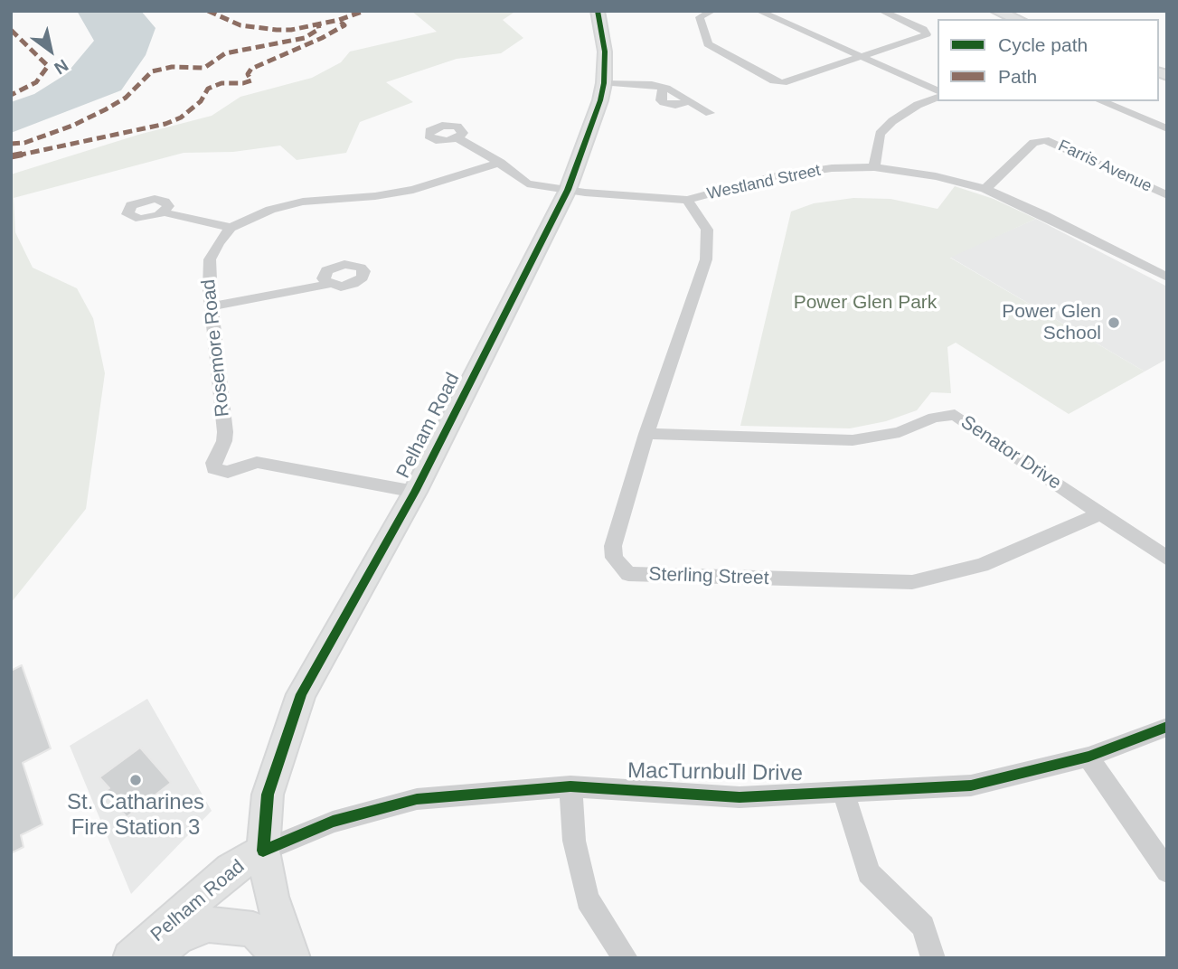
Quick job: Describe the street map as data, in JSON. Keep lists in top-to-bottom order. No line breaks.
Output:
{"streets":{"main road":["Pelham Road"],"street":["Farris Avenue","Westland Street","Rosemore Road","Senator Drive","Sterling Street","MacTurnbull Drive"]},"crossings":[["Farris Avenue","Westland Street"],["Westland Street","Pelham Road"],["Westland Street","Sterling Street"],["Rosemore Road","Pelham Road"],["Pelham Road","MacTurnbull Drive"],["Senator Drive","Sterling Street"]],"parks":["Power Glen Park"],"places":["Power Glen School","St. Catharines Fire Station 3"],"legend":["Cycle path","Path"],"north":"bottom right"}
